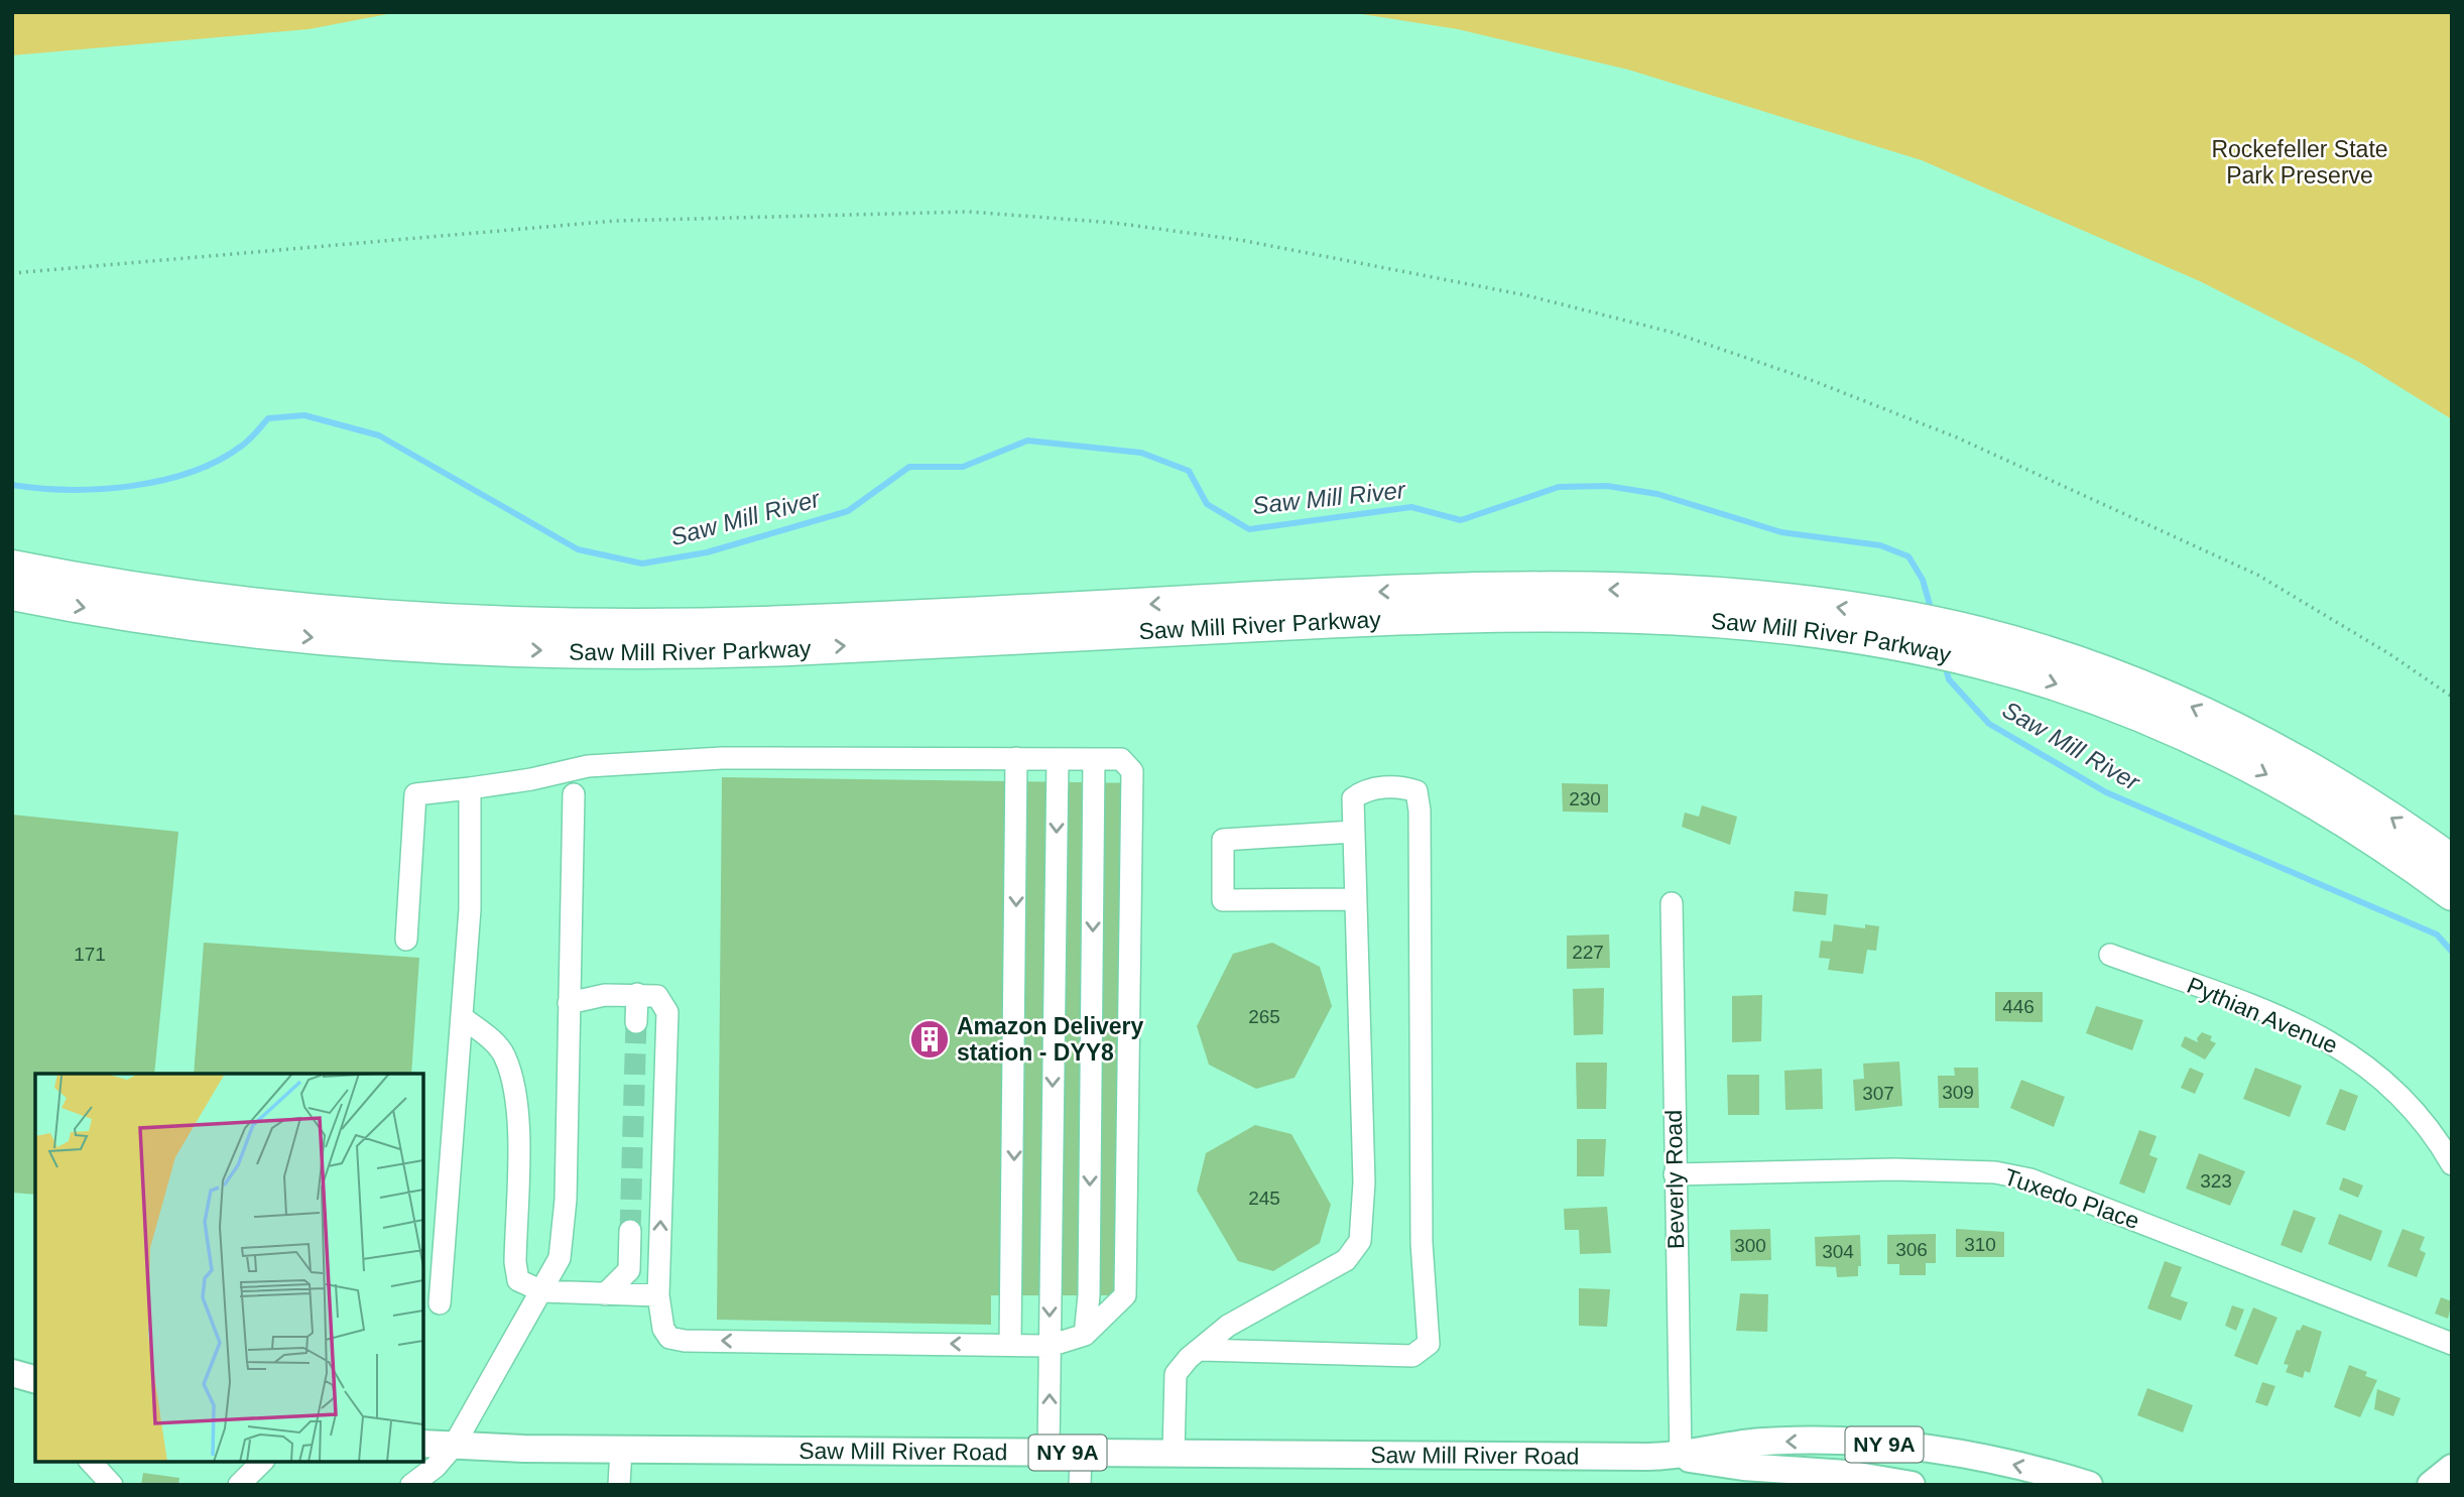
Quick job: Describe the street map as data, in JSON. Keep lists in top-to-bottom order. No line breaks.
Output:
{"streets":{"highway":["Saw Mill River Parkway"],"main road":["NY 9A","Saw Mill River Road"],"street":["Pythian Avenue","Beverly Road","Tuxedo Place"]},"crossings":[["Beverly Road","Tuxedo Place"],["Beverly Road","Saw Mill River Road"]],"water":["Saw Mill River"],"parks":["Rockefeller State Park Preserve"],"places":{"building":["Amazon Delivery station - DYY8"]},"house_numbers":["230","227","171","446","265","309","307","323","245","310","300","306","304"]}
